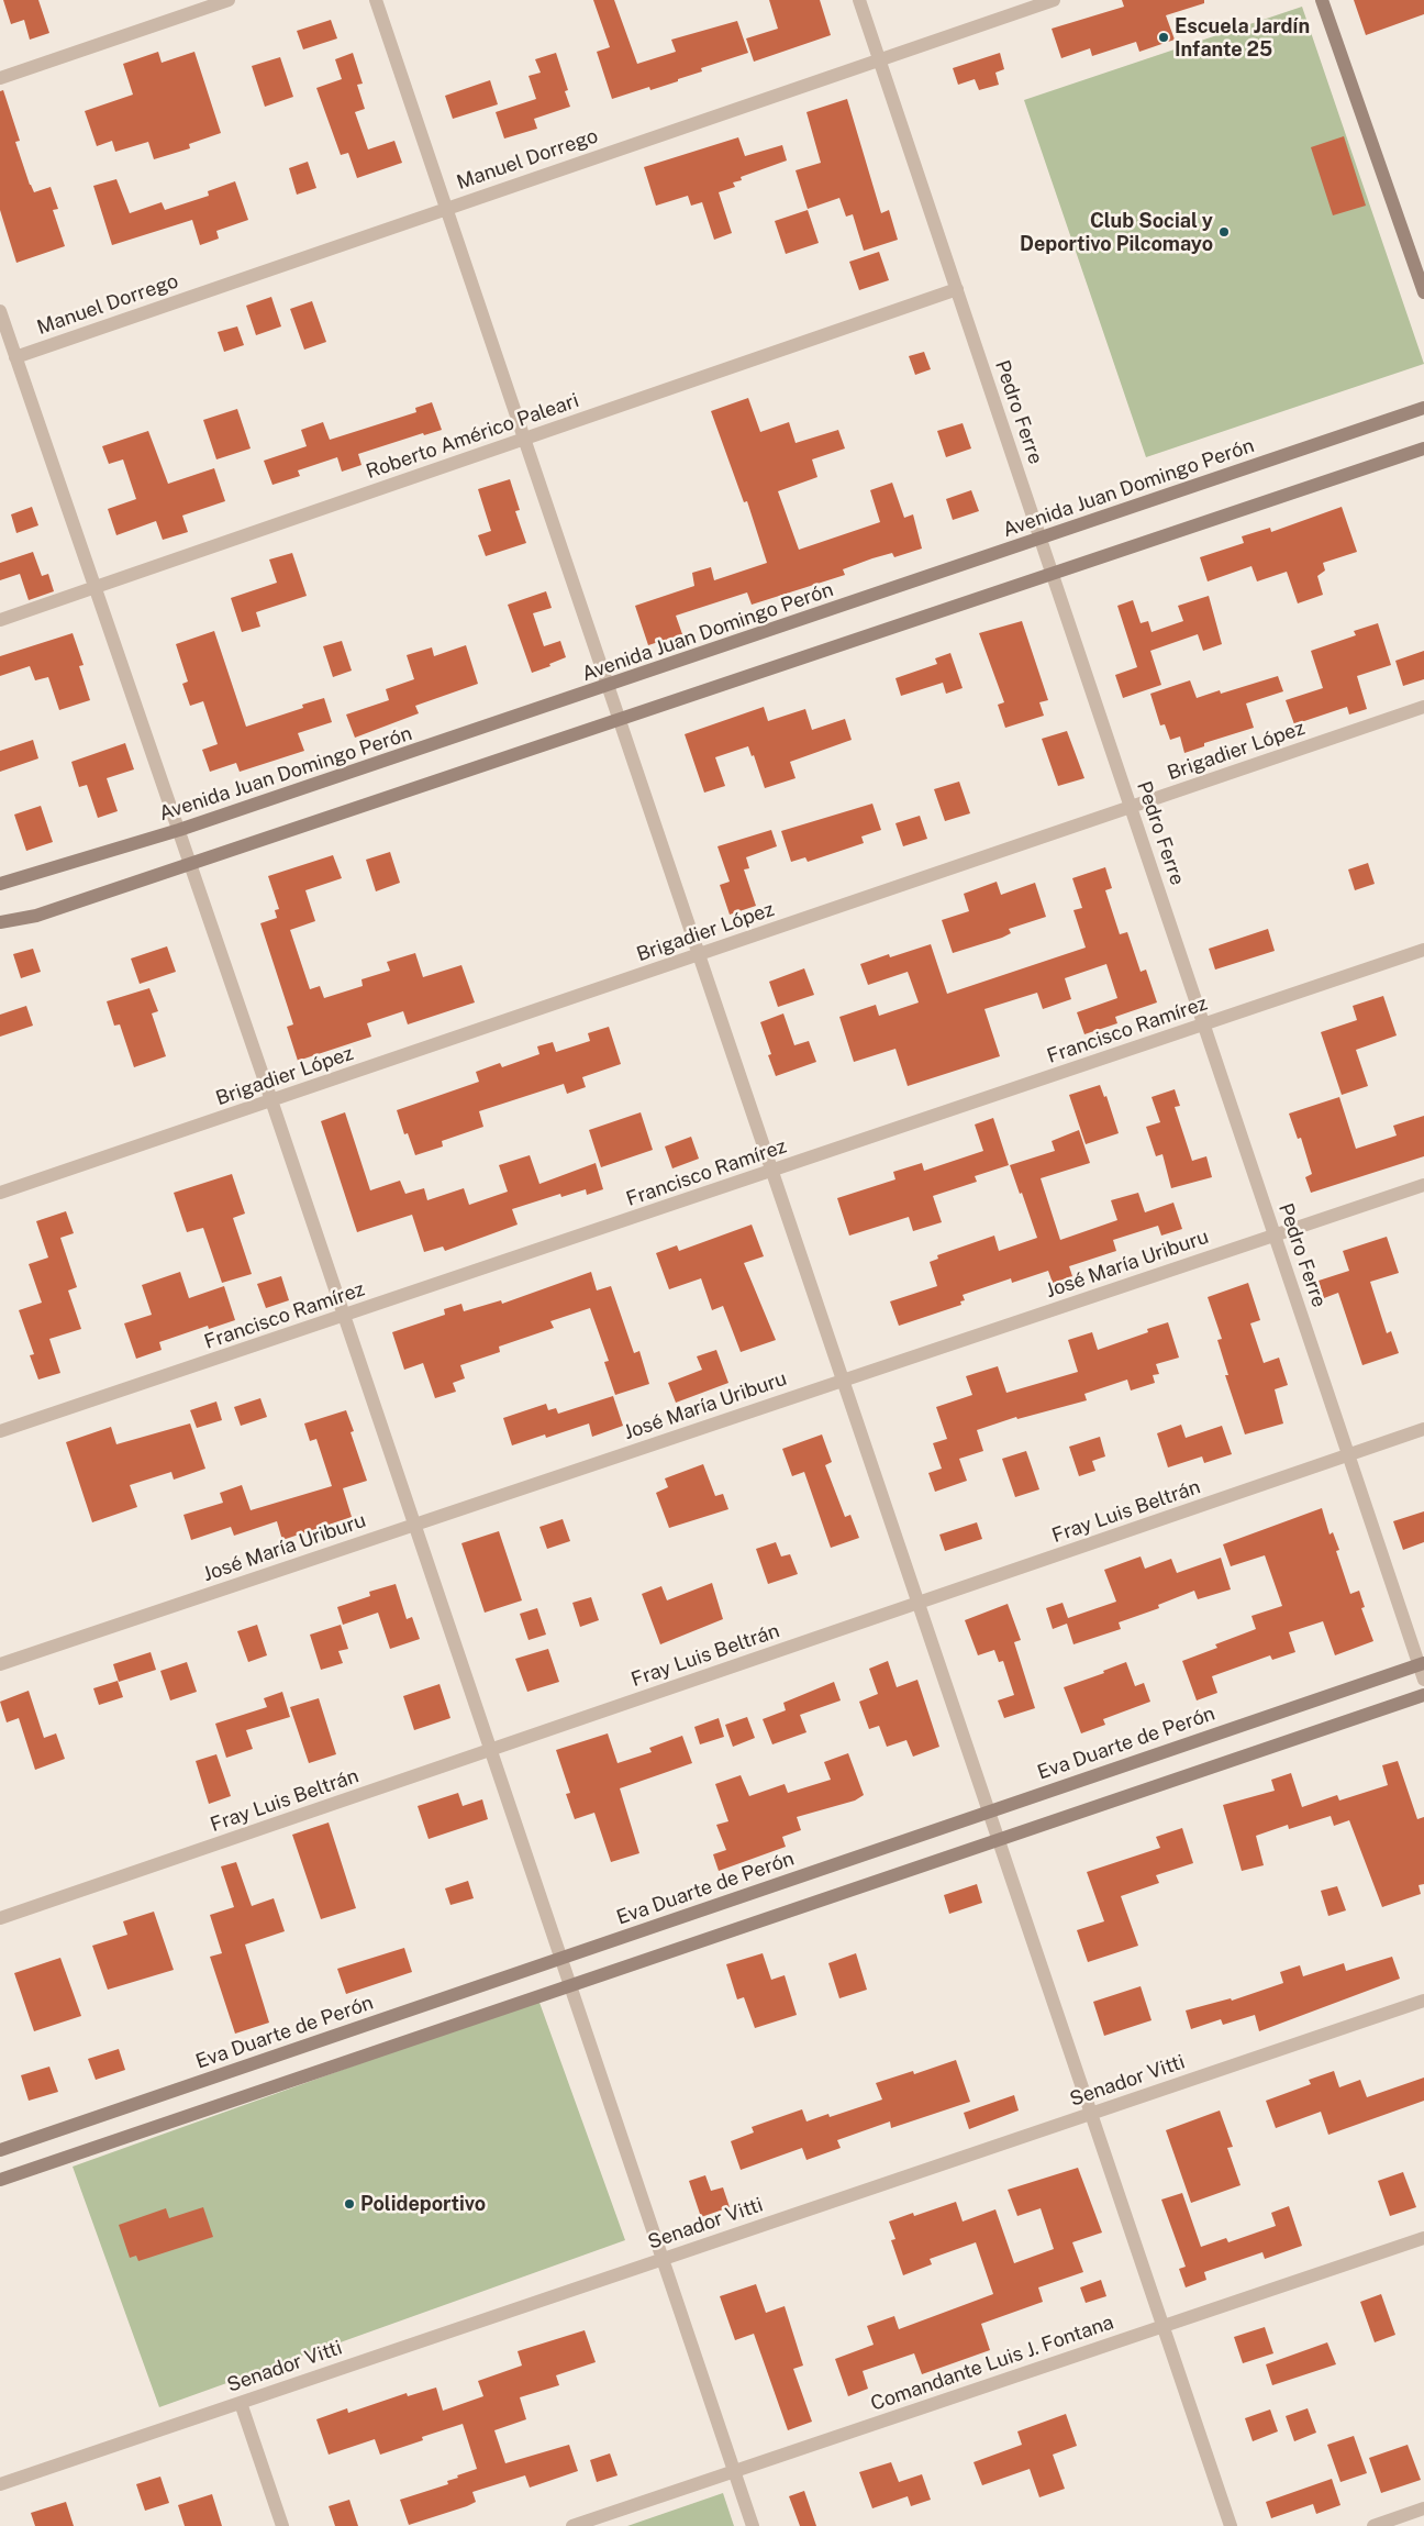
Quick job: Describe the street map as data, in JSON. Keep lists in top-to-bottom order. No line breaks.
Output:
{"streets":{"street":["Manuel Dorrego","Pedro Ferre","Roberto Américo Paleari","Avenida Juan Domingo Perón","Brigadier López","Francisco Ramírez","José María Uriburu","Fray Luis Beltrán","Eva Duarte de Perón","Senador Vitti","Comandante Luis J. Fontana"]},"crossings":[["Manuel Dorrego","Pedro Ferre"],["Pedro Ferre","Roberto Américo Paleari"],["Pedro Ferre","Avenida Juan Domingo Perón"],["Pedro Ferre","Brigadier López"],["Pedro Ferre","Francisco Ramírez"],["Pedro Ferre","José María Uriburu"],["Pedro Ferre","Fray Luis Beltrán"],["Pedro Ferre","Eva Duarte de Perón"]],"places":["Escuela Jardín Infante 25","Club Social y Deportivo Pilcomayo","Polideportivo"]}
